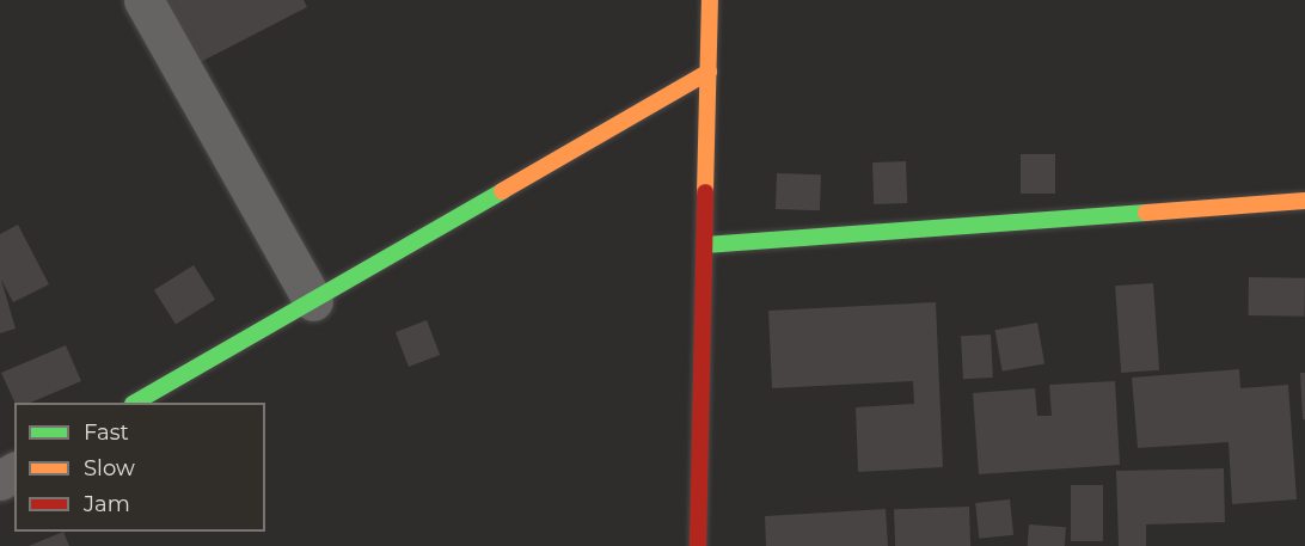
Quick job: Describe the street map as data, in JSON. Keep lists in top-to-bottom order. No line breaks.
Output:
{"legend":["Fast","Slow","Jam"]}
